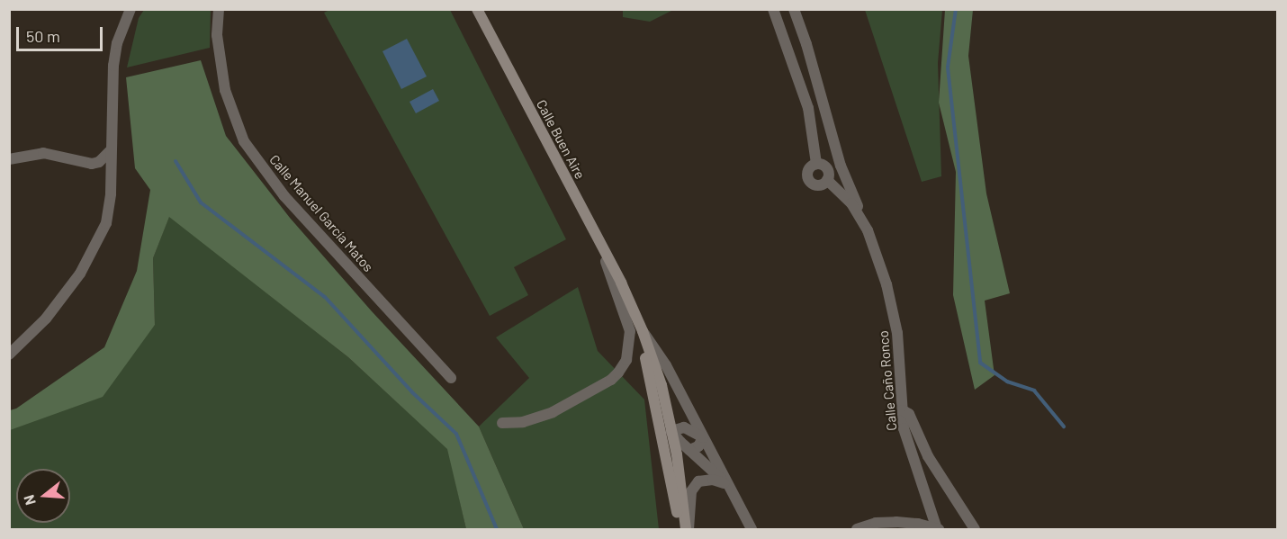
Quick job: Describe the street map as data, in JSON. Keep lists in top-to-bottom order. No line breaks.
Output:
{"streets":{"main road":["Calle Buen Aire"],"street":["Calle Manuel García Matos","Calle Caño Ronco"]},"scale_bar":"50 m","north":"left"}
